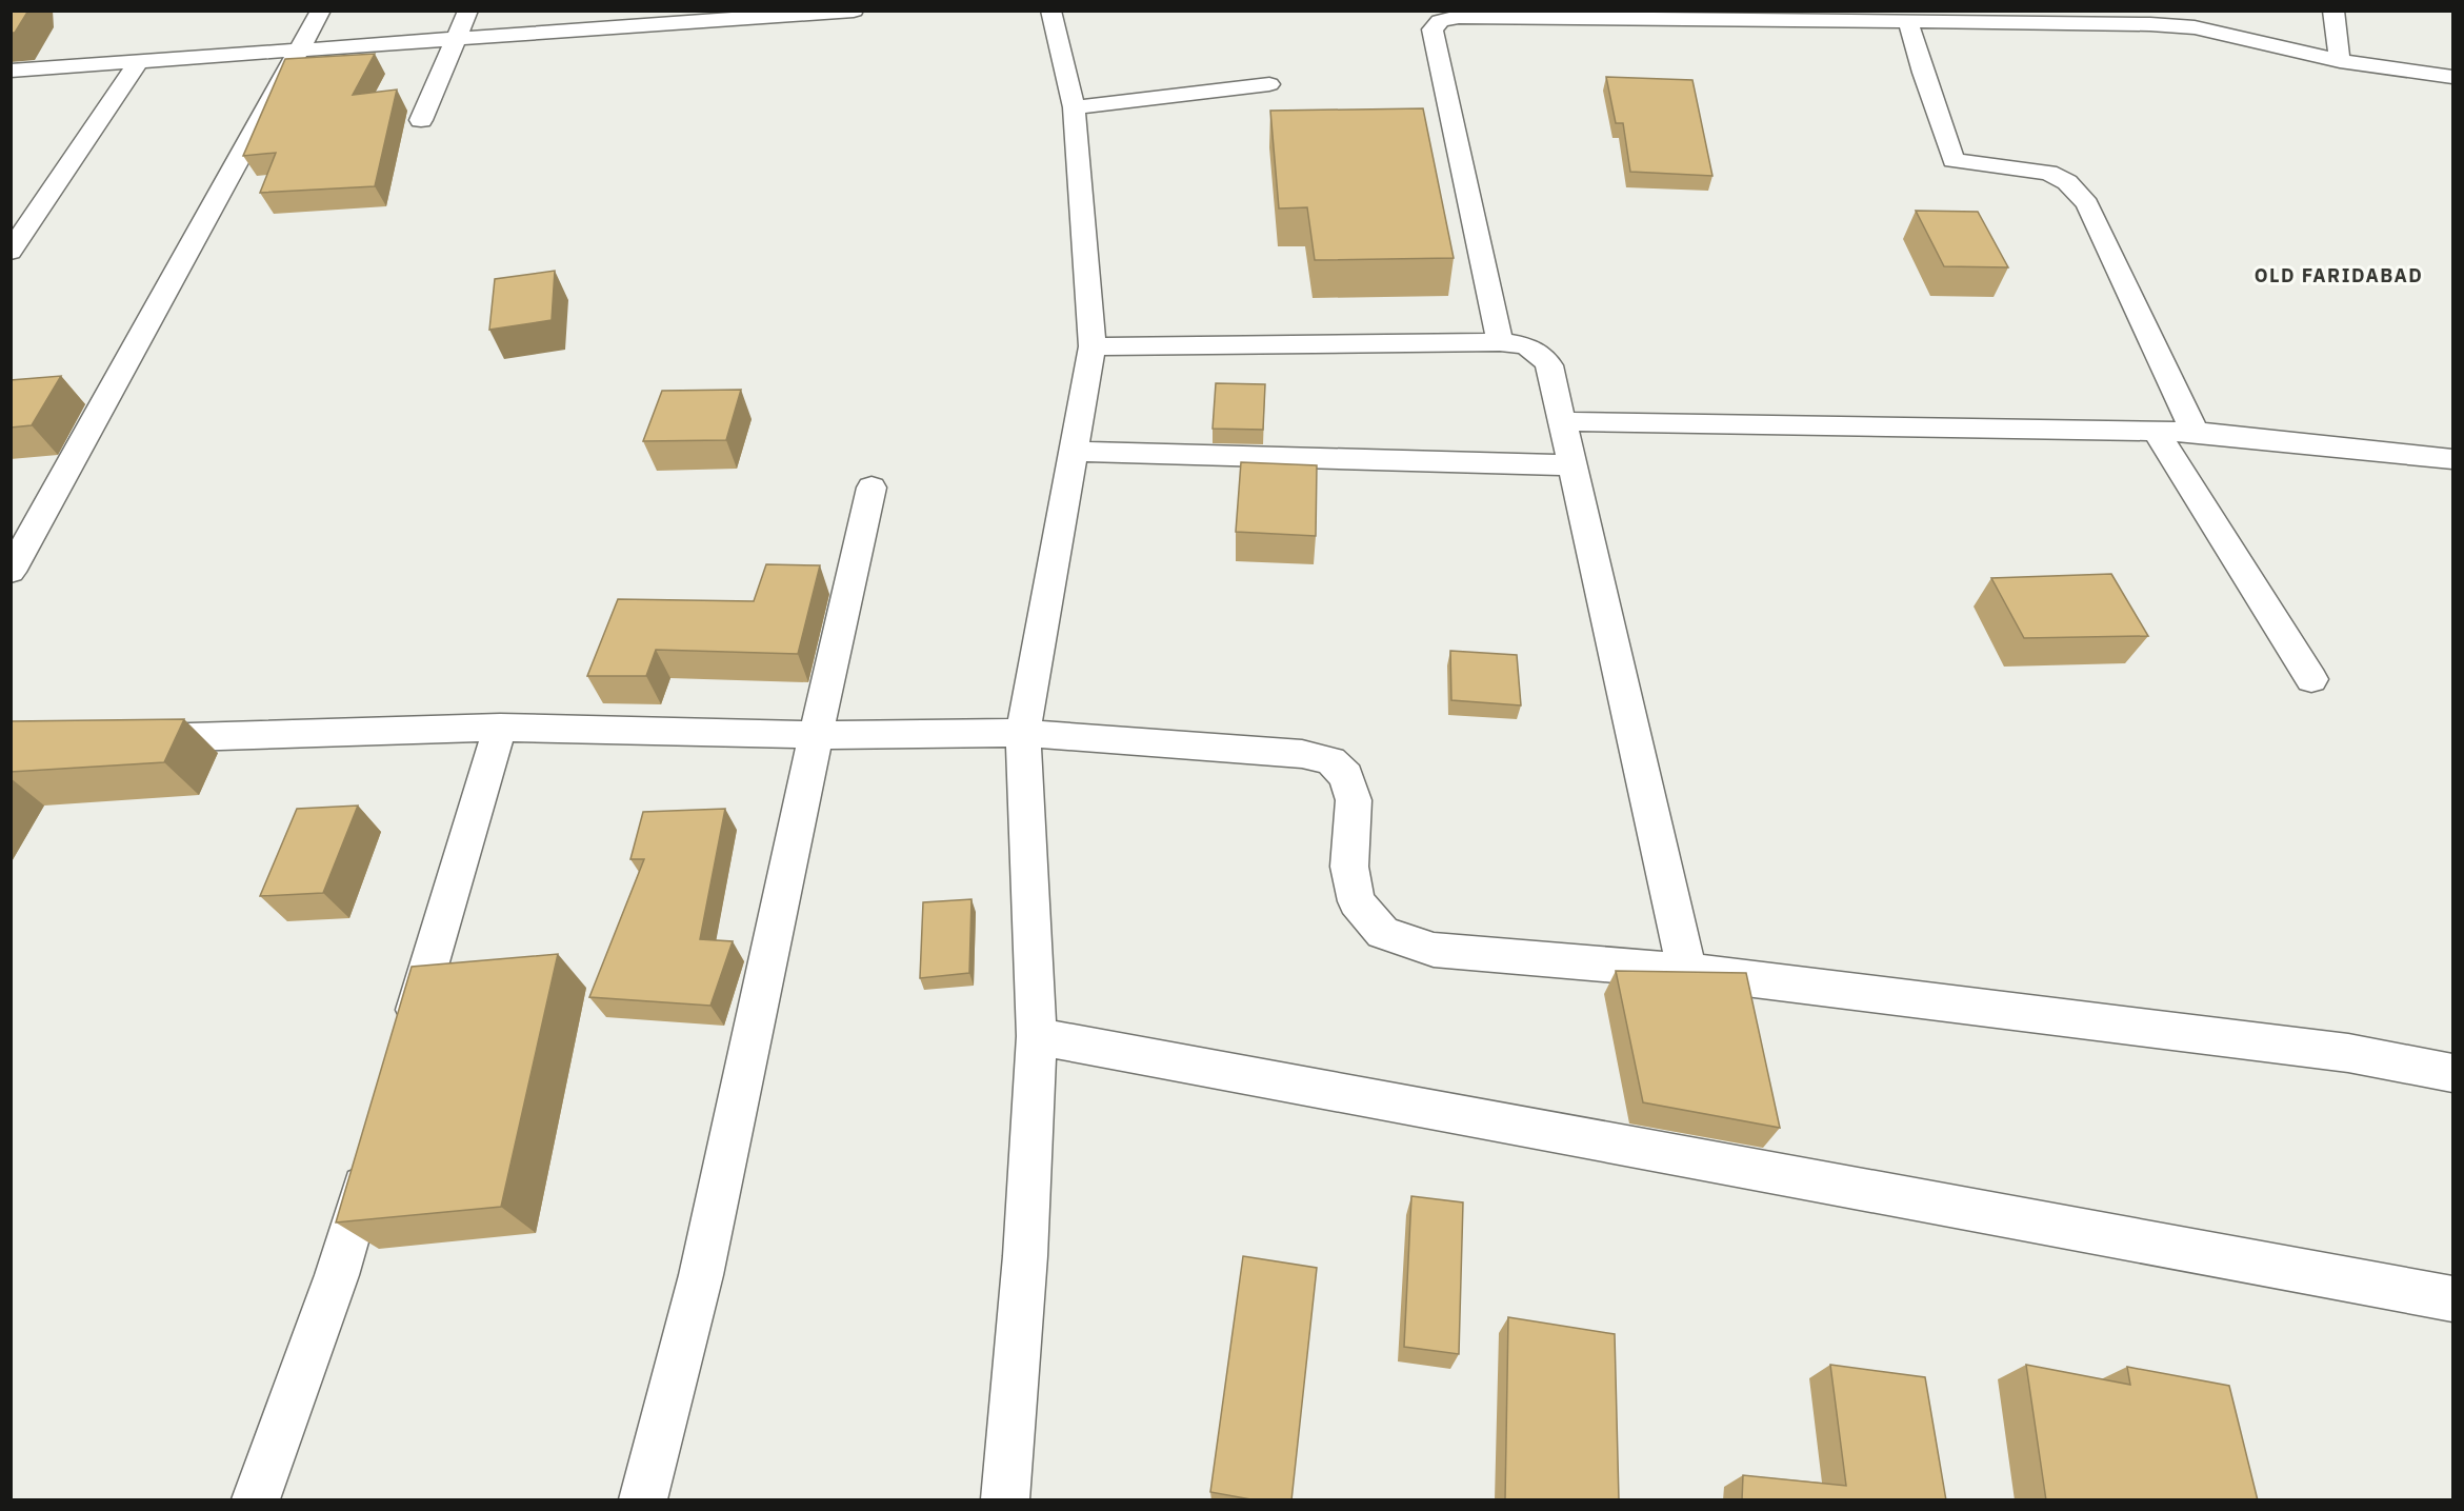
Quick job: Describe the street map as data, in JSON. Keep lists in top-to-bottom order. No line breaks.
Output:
{"districts":["OLD FARIDABAD"]}
